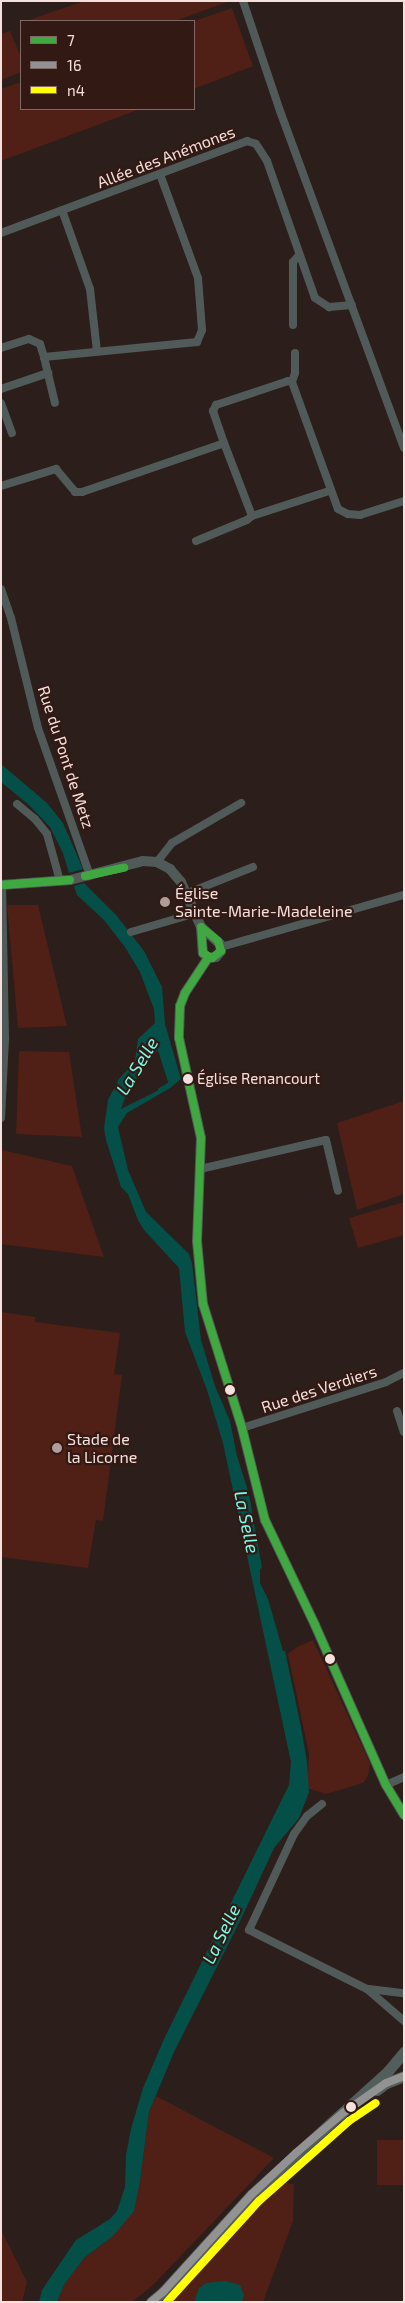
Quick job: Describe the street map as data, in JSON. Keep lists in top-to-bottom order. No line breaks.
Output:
{"streets":{"street":["Allée des Anémones","Rue du Pont de Metz","Rue des Verdiers"]},"water":["La Selle"],"places":["Église Sainte-Marie-Madeleine","Église Renancourt","Stade de la Licorne"],"lines":["transit line 7","transit line 16","transit line n4"],"legend":["7","16","n4"]}
